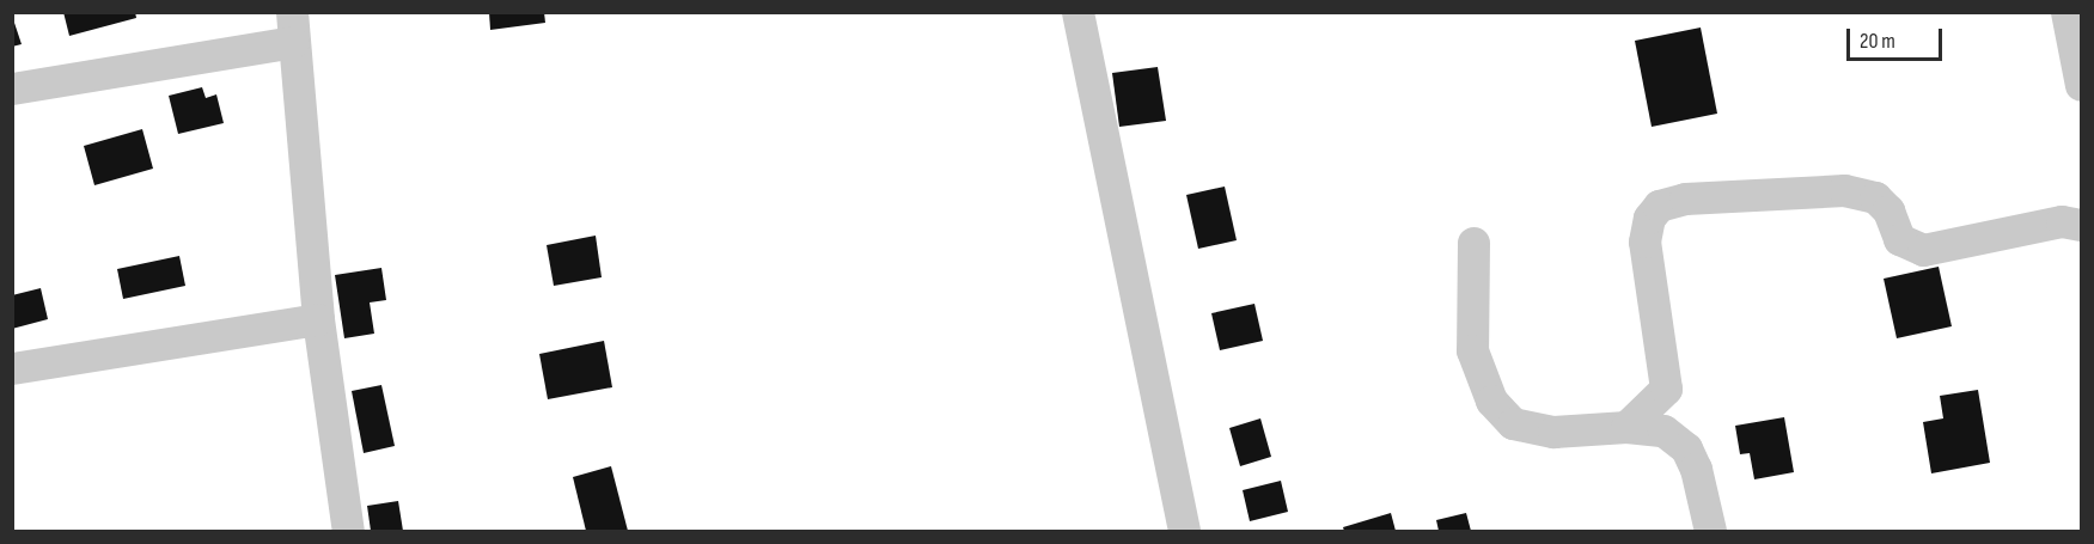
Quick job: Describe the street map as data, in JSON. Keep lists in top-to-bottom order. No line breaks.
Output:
{"scale_bar":"20 m"}
